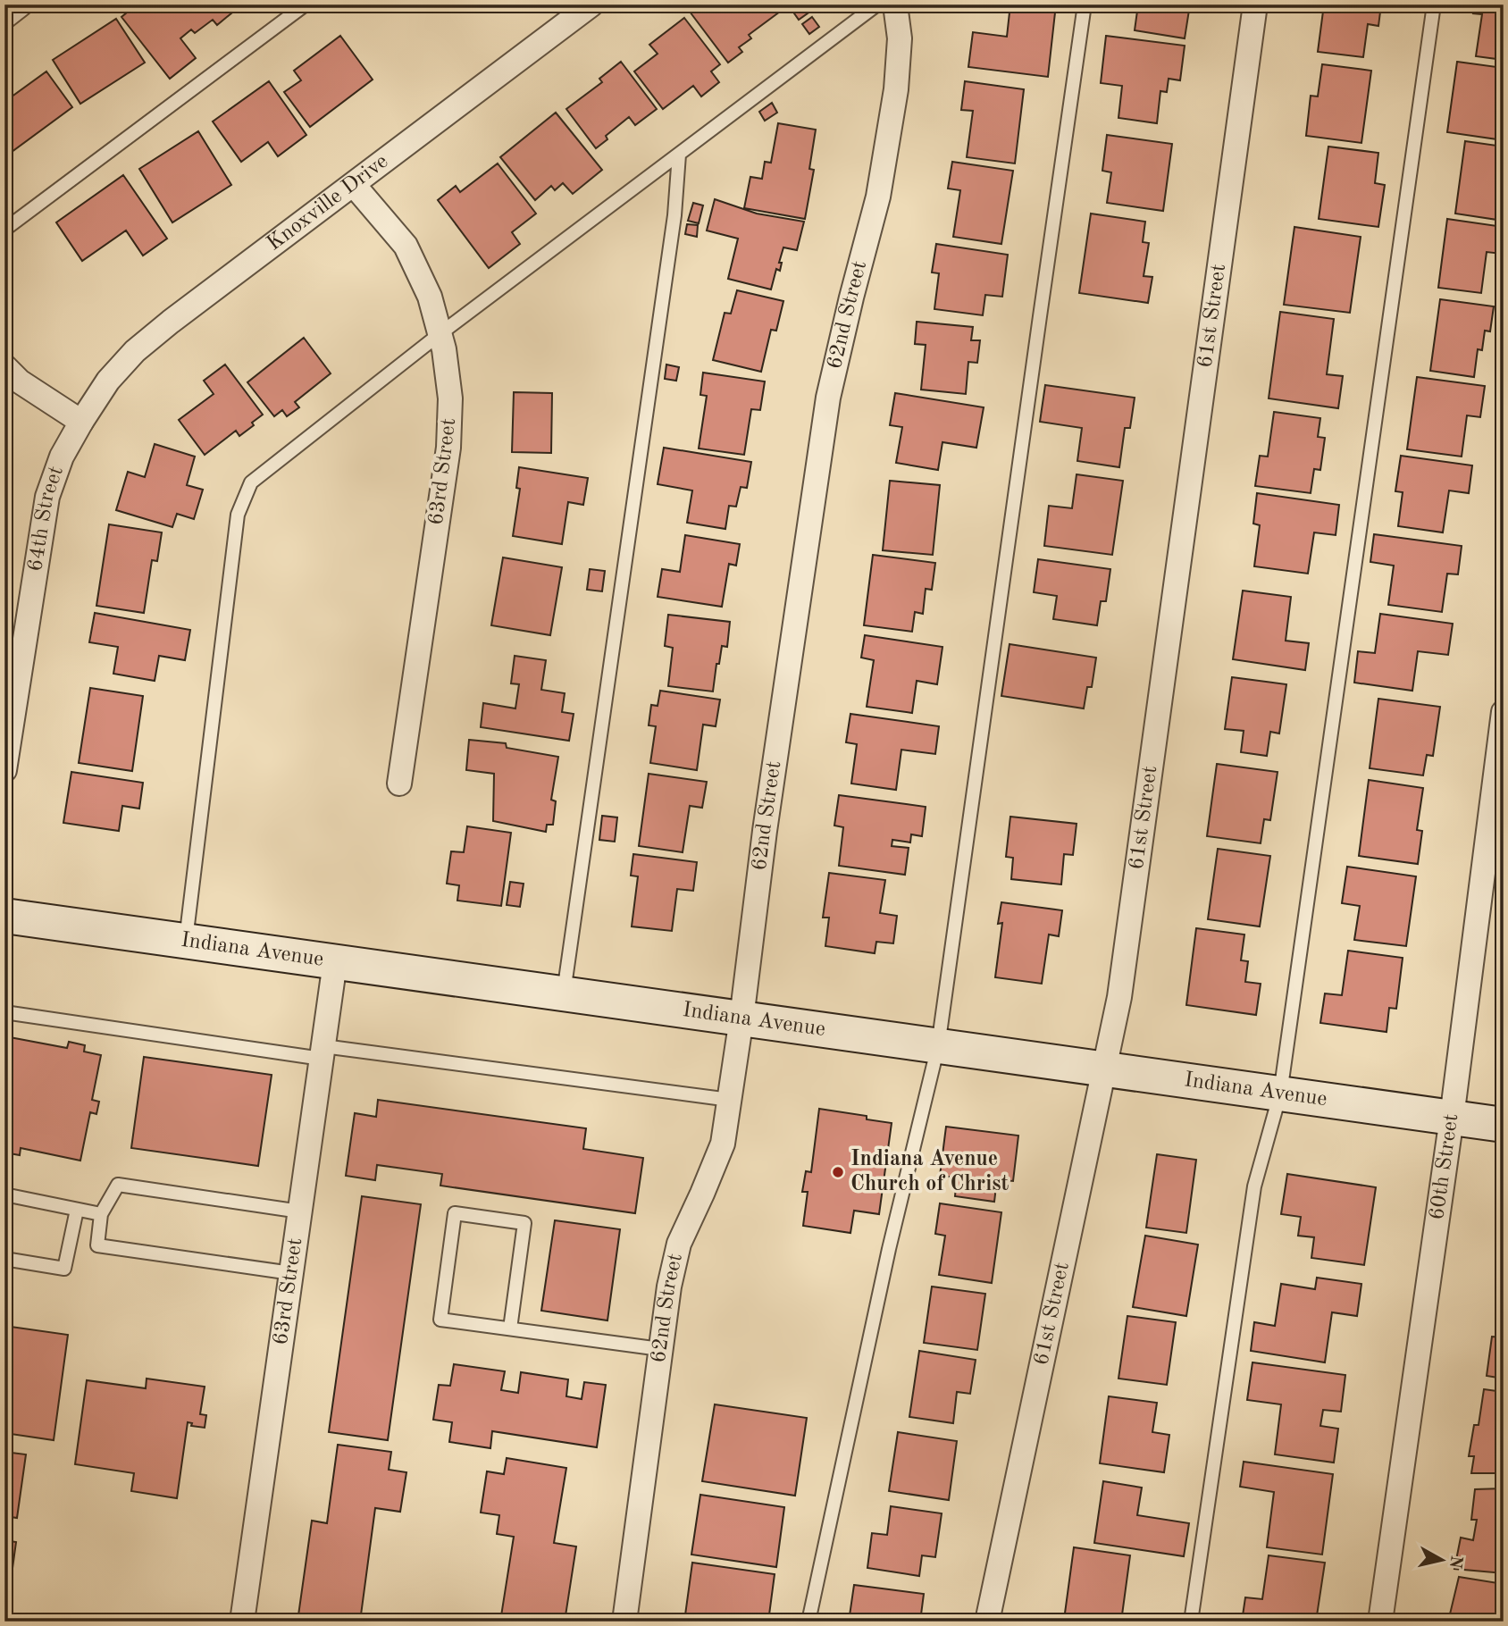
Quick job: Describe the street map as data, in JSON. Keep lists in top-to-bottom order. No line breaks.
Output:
{"streets":{"main road":["Indiana Avenue"],"street":["Knoxville Drive","62nd Street","61st Street","63rd Street","64th Street","60th Street"]},"crossings":[["Knoxville Drive","63rd Street"],["Knoxville Drive","64th Street"],["62nd Street","Indiana Avenue"],["61st Street","Indiana Avenue"],["63rd Street","Indiana Avenue"],["Indiana Avenue","60th Street"]],"places":["Indiana Avenue Church of Christ"],"north":"right"}
